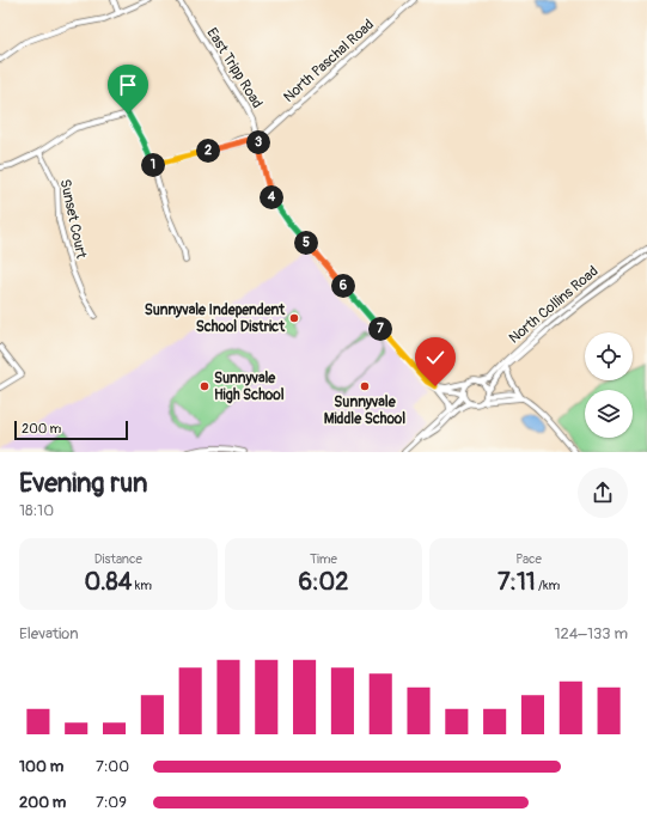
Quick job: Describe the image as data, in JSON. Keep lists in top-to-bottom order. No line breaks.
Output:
{"streets":{"street":["North Paschal Road","East Tripp Road","Sunset Court","North Collins Road"]},"crossings":[["North Paschal Road","East Tripp Road"]],"places":["Sunnyvale Independent School District","Sunnyvale High School","Sunnyvale Middle School"],"scale_bar":"200 m","page":{"pins":["3","2","1","4","5","6","7"],"scale":"200 m","heading":["Evening run","18:10"],"stats":[["Distance","0.84 km"],["Time","6:02"],["Pace","7:11 /km"]],"chart":["Elevation","124–133 m"],"list":[{"name":"100 m","note":"7:00"},{"name":"200 m","note":"7:09"}]}}
